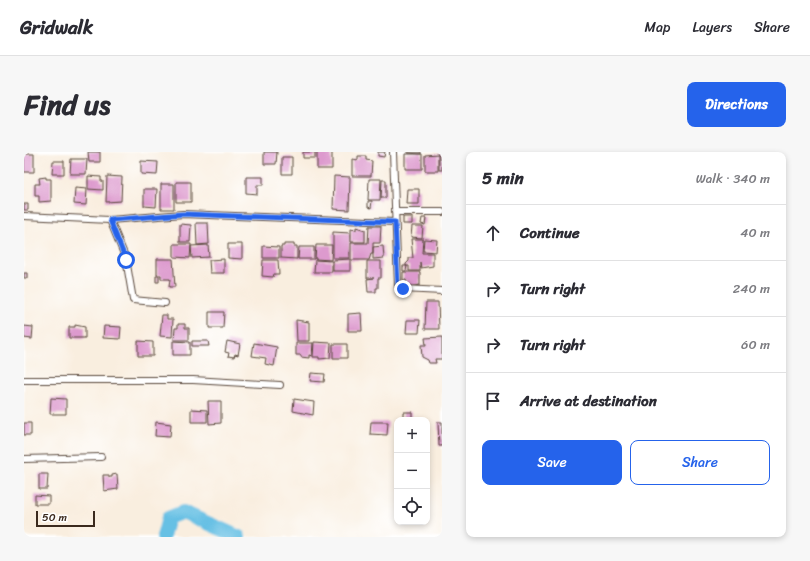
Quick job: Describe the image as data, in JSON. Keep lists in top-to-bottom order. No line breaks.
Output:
{"scale_bar":"50 m","page":{"header":"Gridwalk","nav":["Map","Layers","Share"],"title":"Find us","buttons":["Directions",["Save","Share"]],"heading":["5 min","Walk · 340 m"],"list":[["Continue","40 m"],["Turn right","240 m"],["Turn right","60 m"],"Arrive at destination"],"map_buttons":["+","−"],"scale":"50 m"}}
